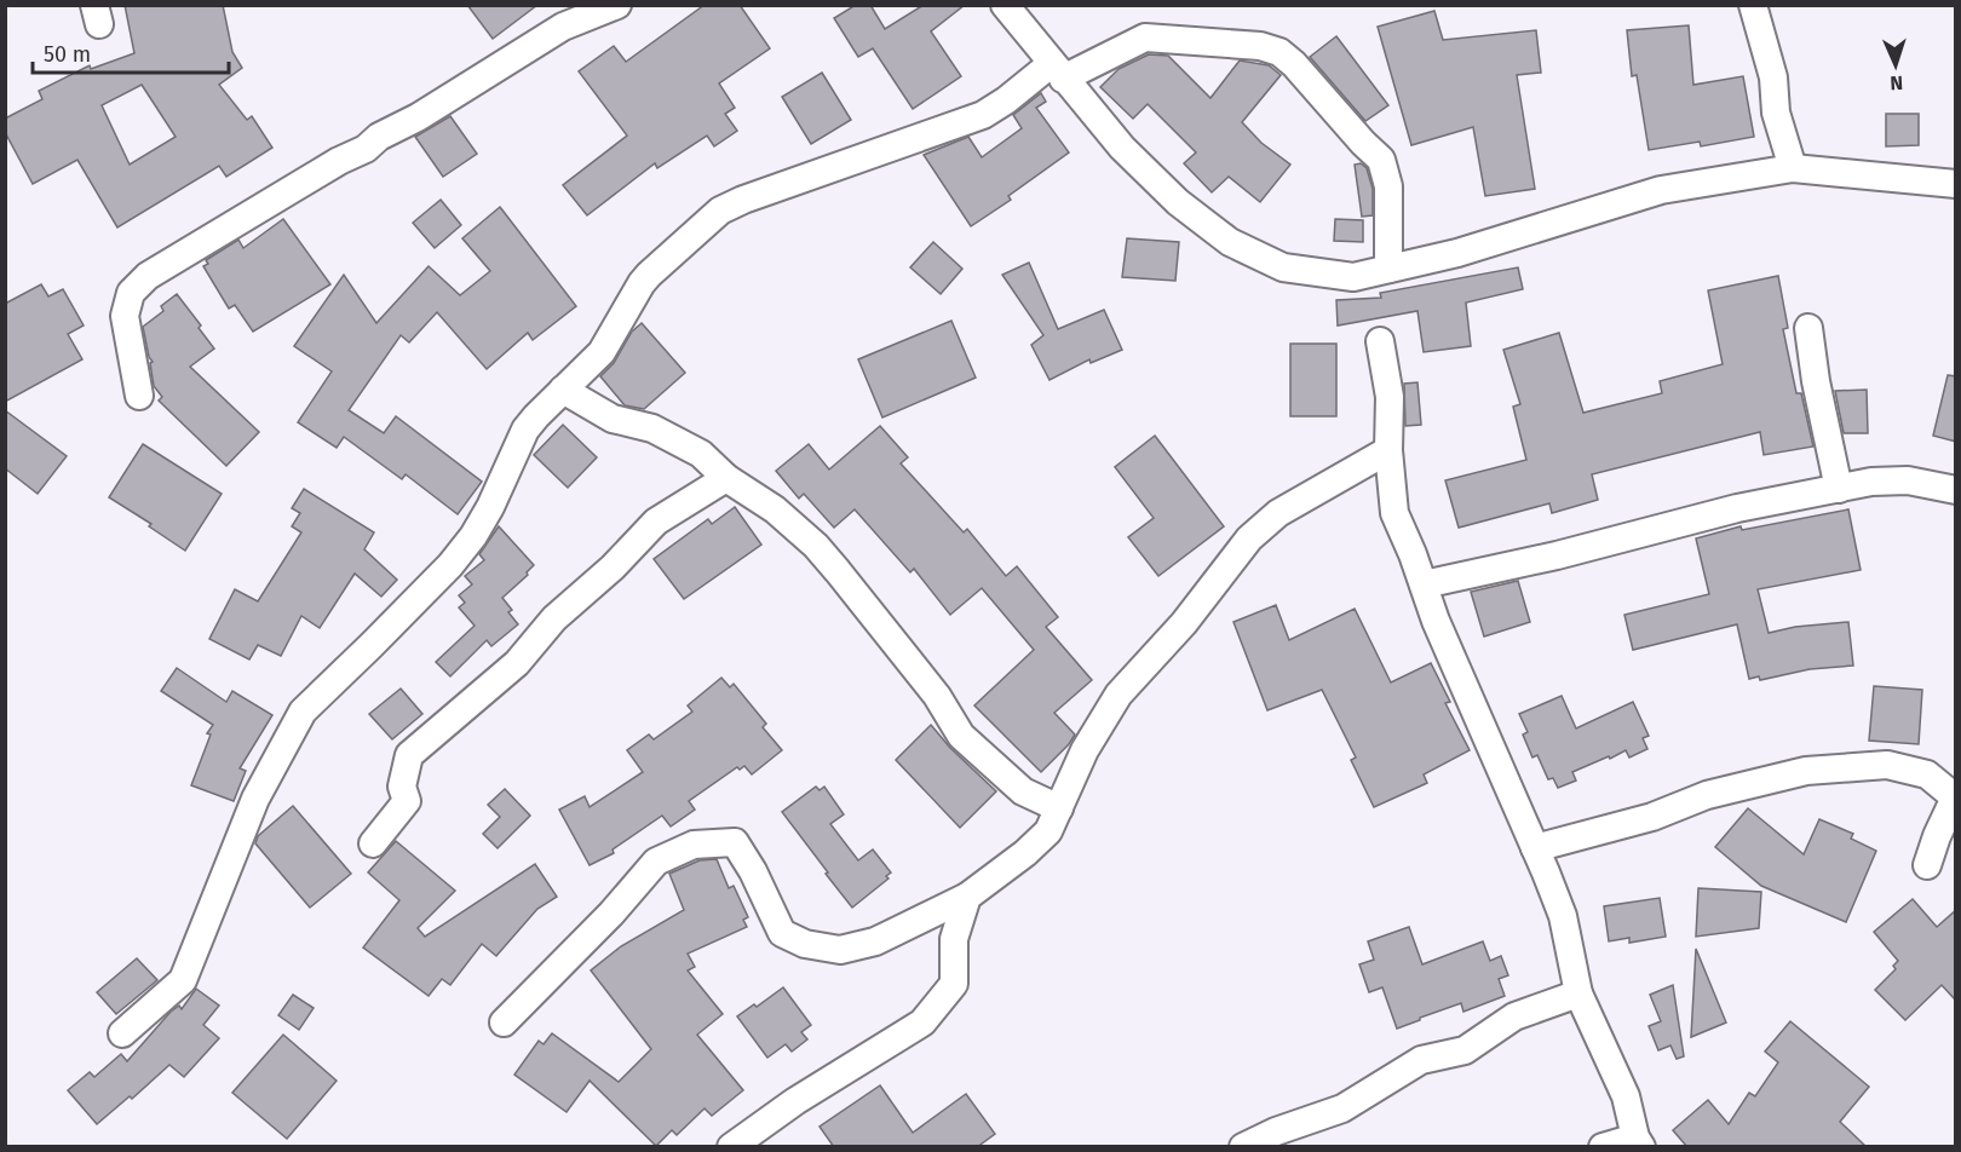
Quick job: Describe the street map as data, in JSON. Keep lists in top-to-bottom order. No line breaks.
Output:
{"scale_bar":"50 m","north":"bottom"}
